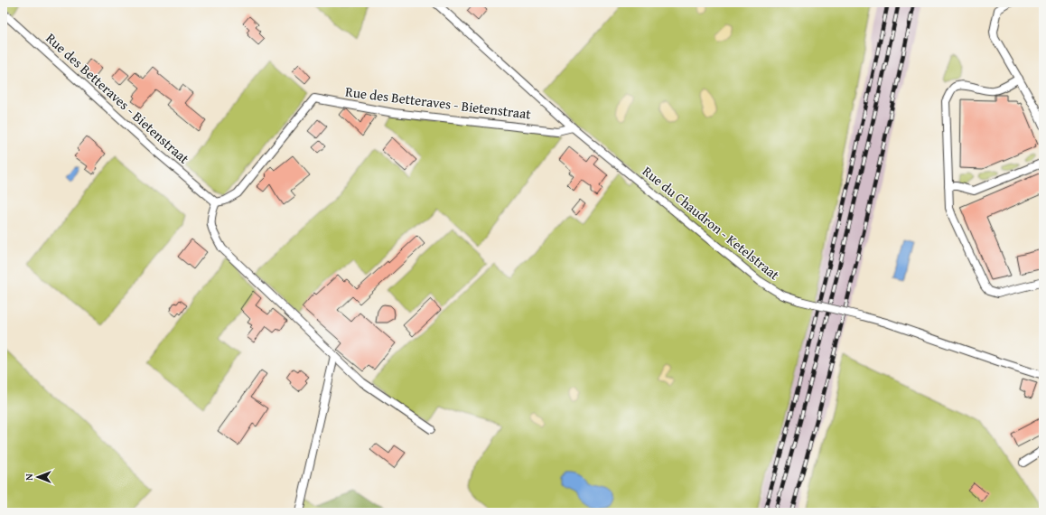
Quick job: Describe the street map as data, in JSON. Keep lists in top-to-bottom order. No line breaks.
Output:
{"streets":{"street":["Rue des Betteraves - Bietenstraat","Rue du Chaudron - Ketelstraat"]},"crossings":[["Rue des Betteraves - Bietenstraat","Rue du Chaudron - Ketelstraat"]],"north":"left"}
